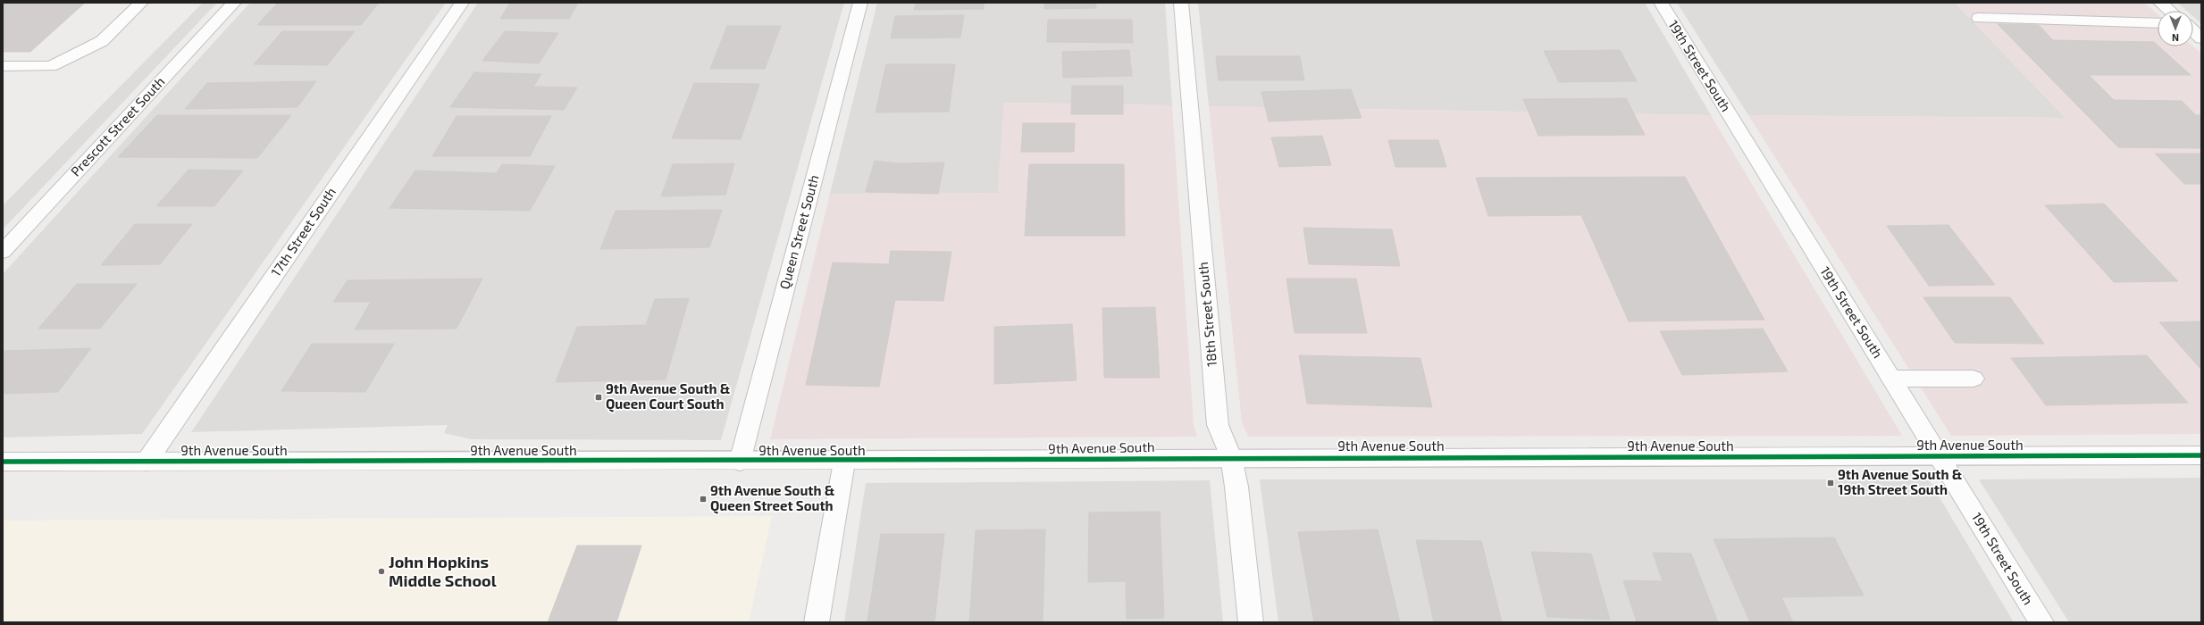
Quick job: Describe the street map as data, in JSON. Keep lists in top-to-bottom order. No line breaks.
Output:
{"streets":{"street":["19th Street South","Prescott Street South","17th Street South","Queen Street South","18th Street South","9th Avenue South"]},"crossings":[["19th Street South","9th Avenue South"],["17th Street South","9th Avenue South"],["Queen Street South","9th Avenue South"],["18th Street South","9th Avenue South"]],"places":{"transit":["9th Avenue South & Queen Court South","9th Avenue South & 19th Street South","9th Avenue South & Queen Street South"],"other":["John Hopkins Middle School"]},"north":"bottom"}
